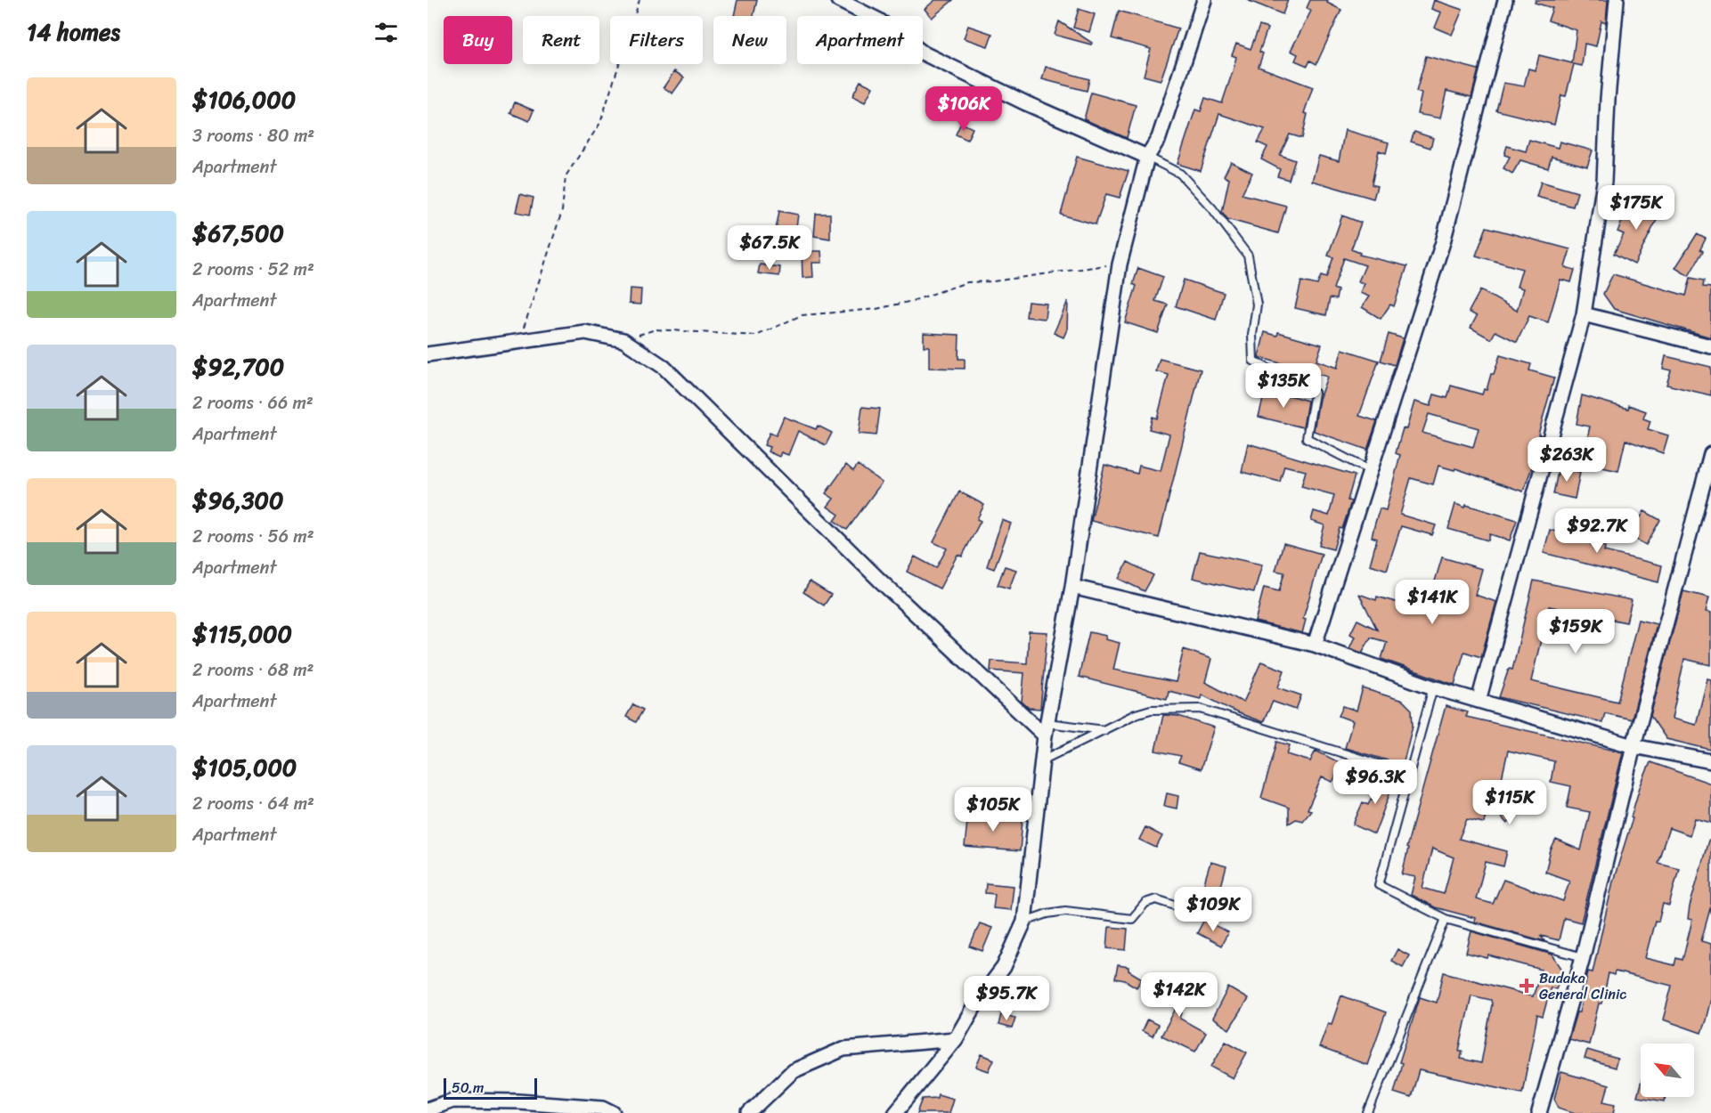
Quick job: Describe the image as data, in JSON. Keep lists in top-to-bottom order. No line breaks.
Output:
{"places":{"health":["Budaka General Clinic"]},"scale_bar":"50 m","north":"top left","page":{"heading":"14 homes","chip":["Buy","Rent","Filters","New","Apartment"],"list":[{"name":"$106,000","note":"3 rooms · 80 m² · Apartment"},{"name":"$67,500","note":"2 rooms · 52 m² · Apartment"},{"name":"$92,700","note":"2 rooms · 66 m² · Apartment"},{"name":"$96,300","note":"2 rooms · 56 m² · Apartment"},{"name":"$115,000","note":"2 rooms · 68 m² · Apartment"},{"name":"$105,000","note":"2 rooms · 64 m² · Apartment"}],"price":["$106K","$175K","$67.5K","$135K","$263K","$92.7K","$141K","$159K","$96.3K","$115K","$105K","$109K","$142K","$95.7K"],"scale":"50 m"}}
